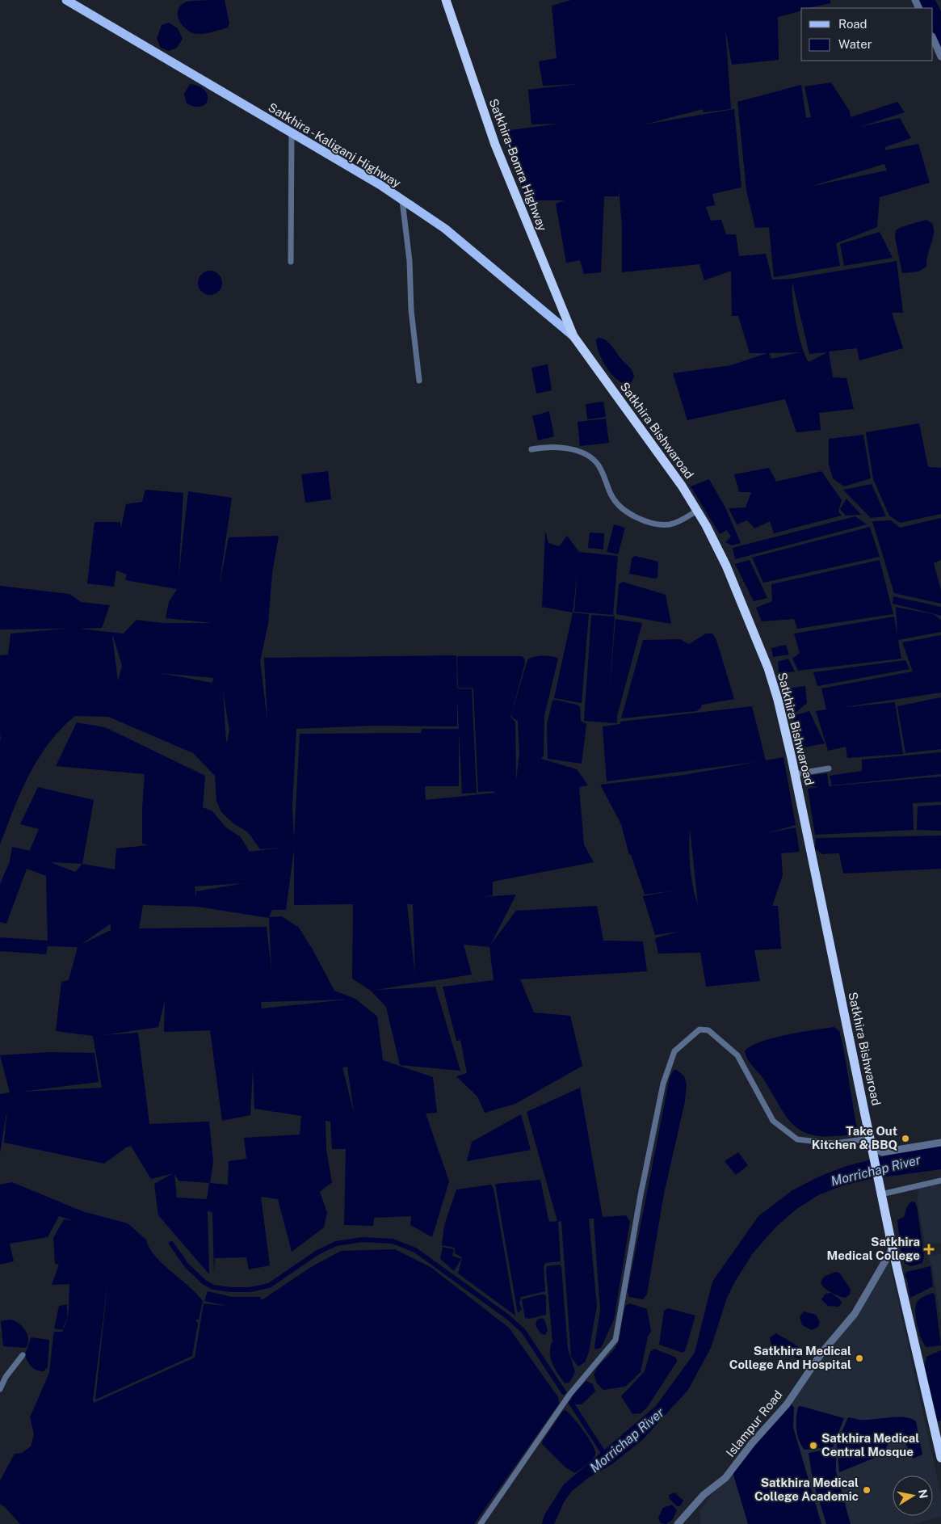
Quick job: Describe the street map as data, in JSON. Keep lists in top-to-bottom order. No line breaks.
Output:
{"streets":{"highway":["Satkhira-Bomra Highway","Satkhira Bishwaroad"],"main road":["Satkhira - Kaliganj Highway"],"street":["Islampur Road"]},"crossings":[["Satkhira - Kaliganj Highway","Satkhira-Bomra Highway"],["Satkhira - Kaliganj Highway","Satkhira Bishwaroad"],["Satkhira-Bomra Highway","Satkhira Bishwaroad"]],"water":["Morrichap River"],"places":{"other":["Take Out Kitchen & BBQ","Satkhira Medical College And Hospital","Satkhira Medical Central Mosque","Satkhira Medical College Academic"],"health":["Satkhira Medical College"]},"legend":["Road","Water"],"north":"right"}
